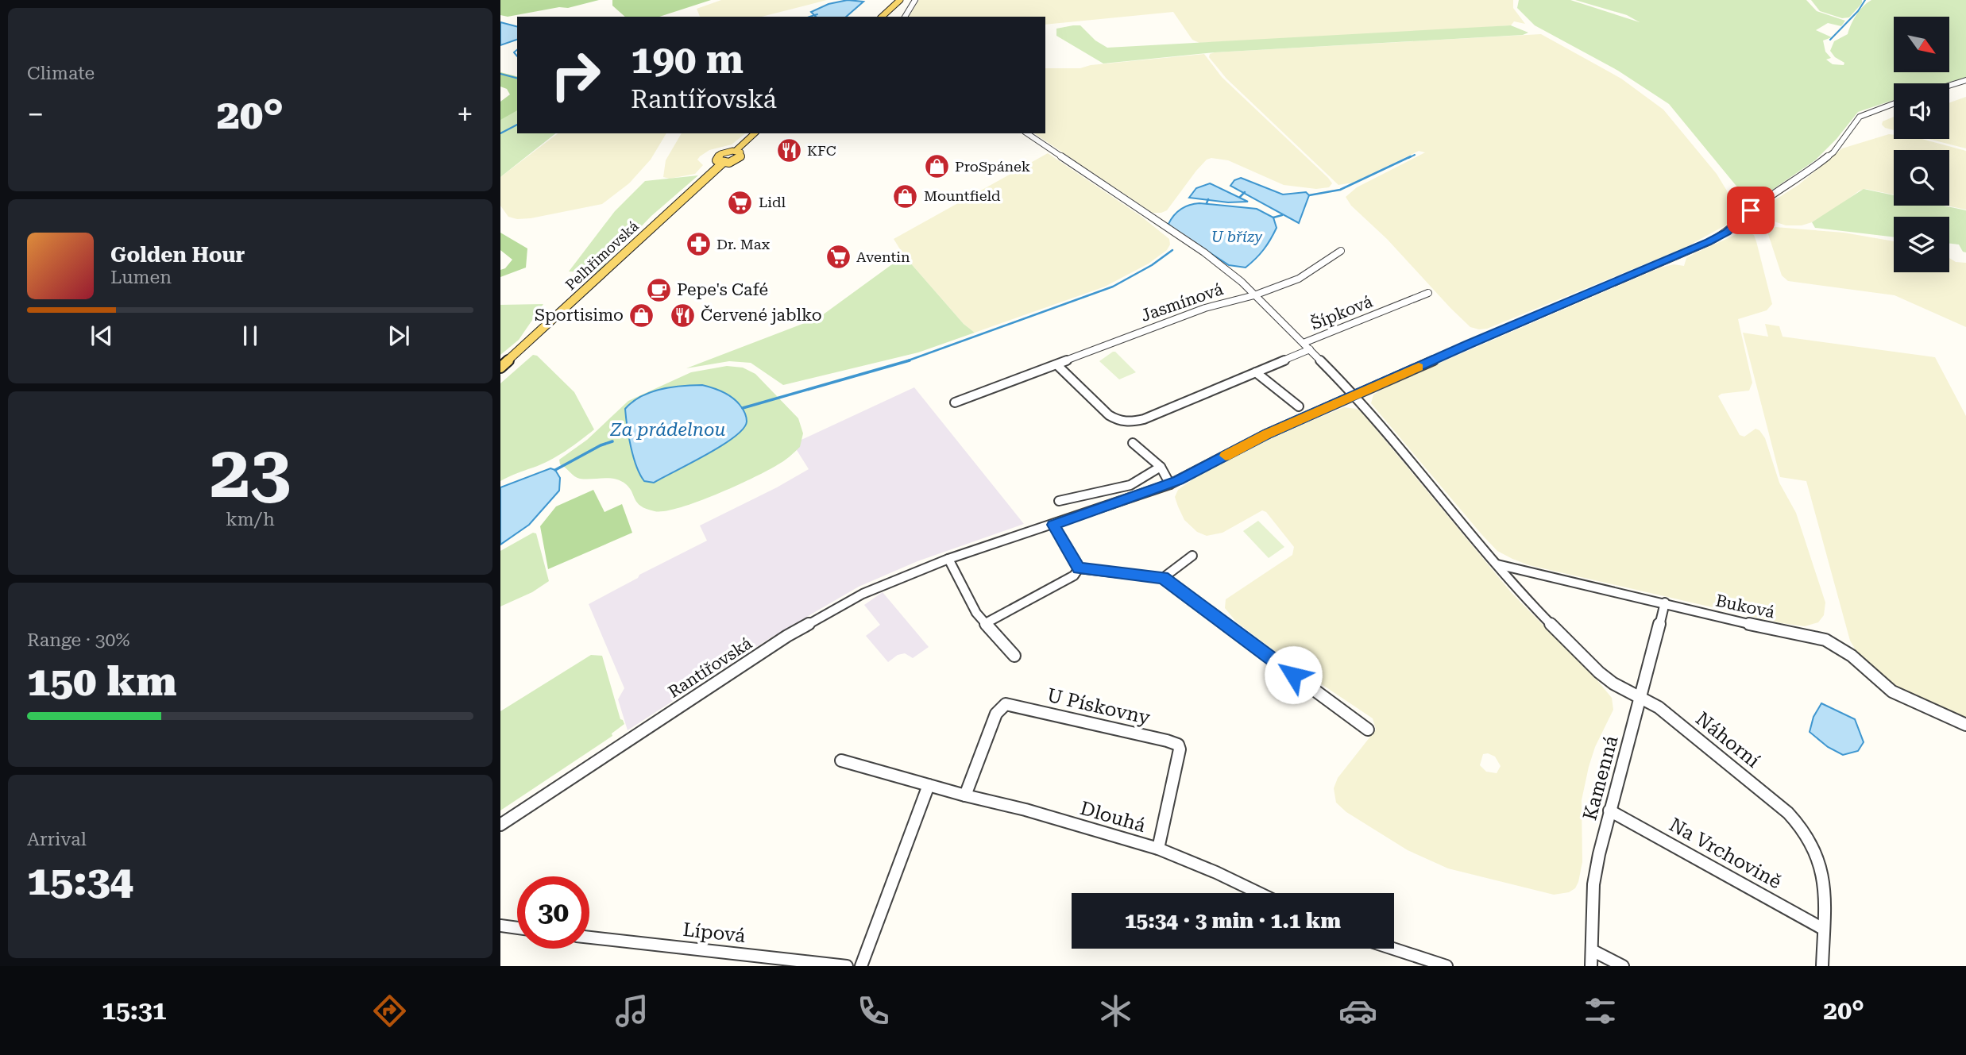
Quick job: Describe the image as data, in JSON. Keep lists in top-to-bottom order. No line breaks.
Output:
{"streets":{"main road":["Pelhřimovská"],"street":["Jasmínová","Šípková","Buková","Rantířovská","U Pískovny","Náhorní","Kamenná","Dlouhá","Na Vrchovině","Lípová"]},"crossings":[["Šípková","Buková"],["Šípková","Rantířovská"],["Šípková","Náhorní"],["Buková","Náhorní"],["Buková","Kamenná"],["U Pískovny","Dlouhá"],["Náhorní","Kamenná"],["Náhorní","Na Vrchovině"],["Kamenná","Na Vrchovině"]],"water":["U břízy","Za prádelnou"],"places":{"restaurant":["KFC","Červené jablko"],"shop":["ProSpánek","Mountfield","Sportisimo"],"supermarket":["Lidl","Aventin"],"pharmacy":["Dr. Max"],"cafe":["Pepe's Café"]},"north":"bottom right","page":{"tile":["Climate",["23","km/h"],["Range · 30%","150 km"],["Arrival","15:34"]],"turn":["190 m","Rantířovská"],"heat":["−","20°","+"],"song":["Golden Hour","Lumen"],"limit":"30","trip":"15:34 · 3 min · 1.1 km","tabs":["15:31","20°"]}}
